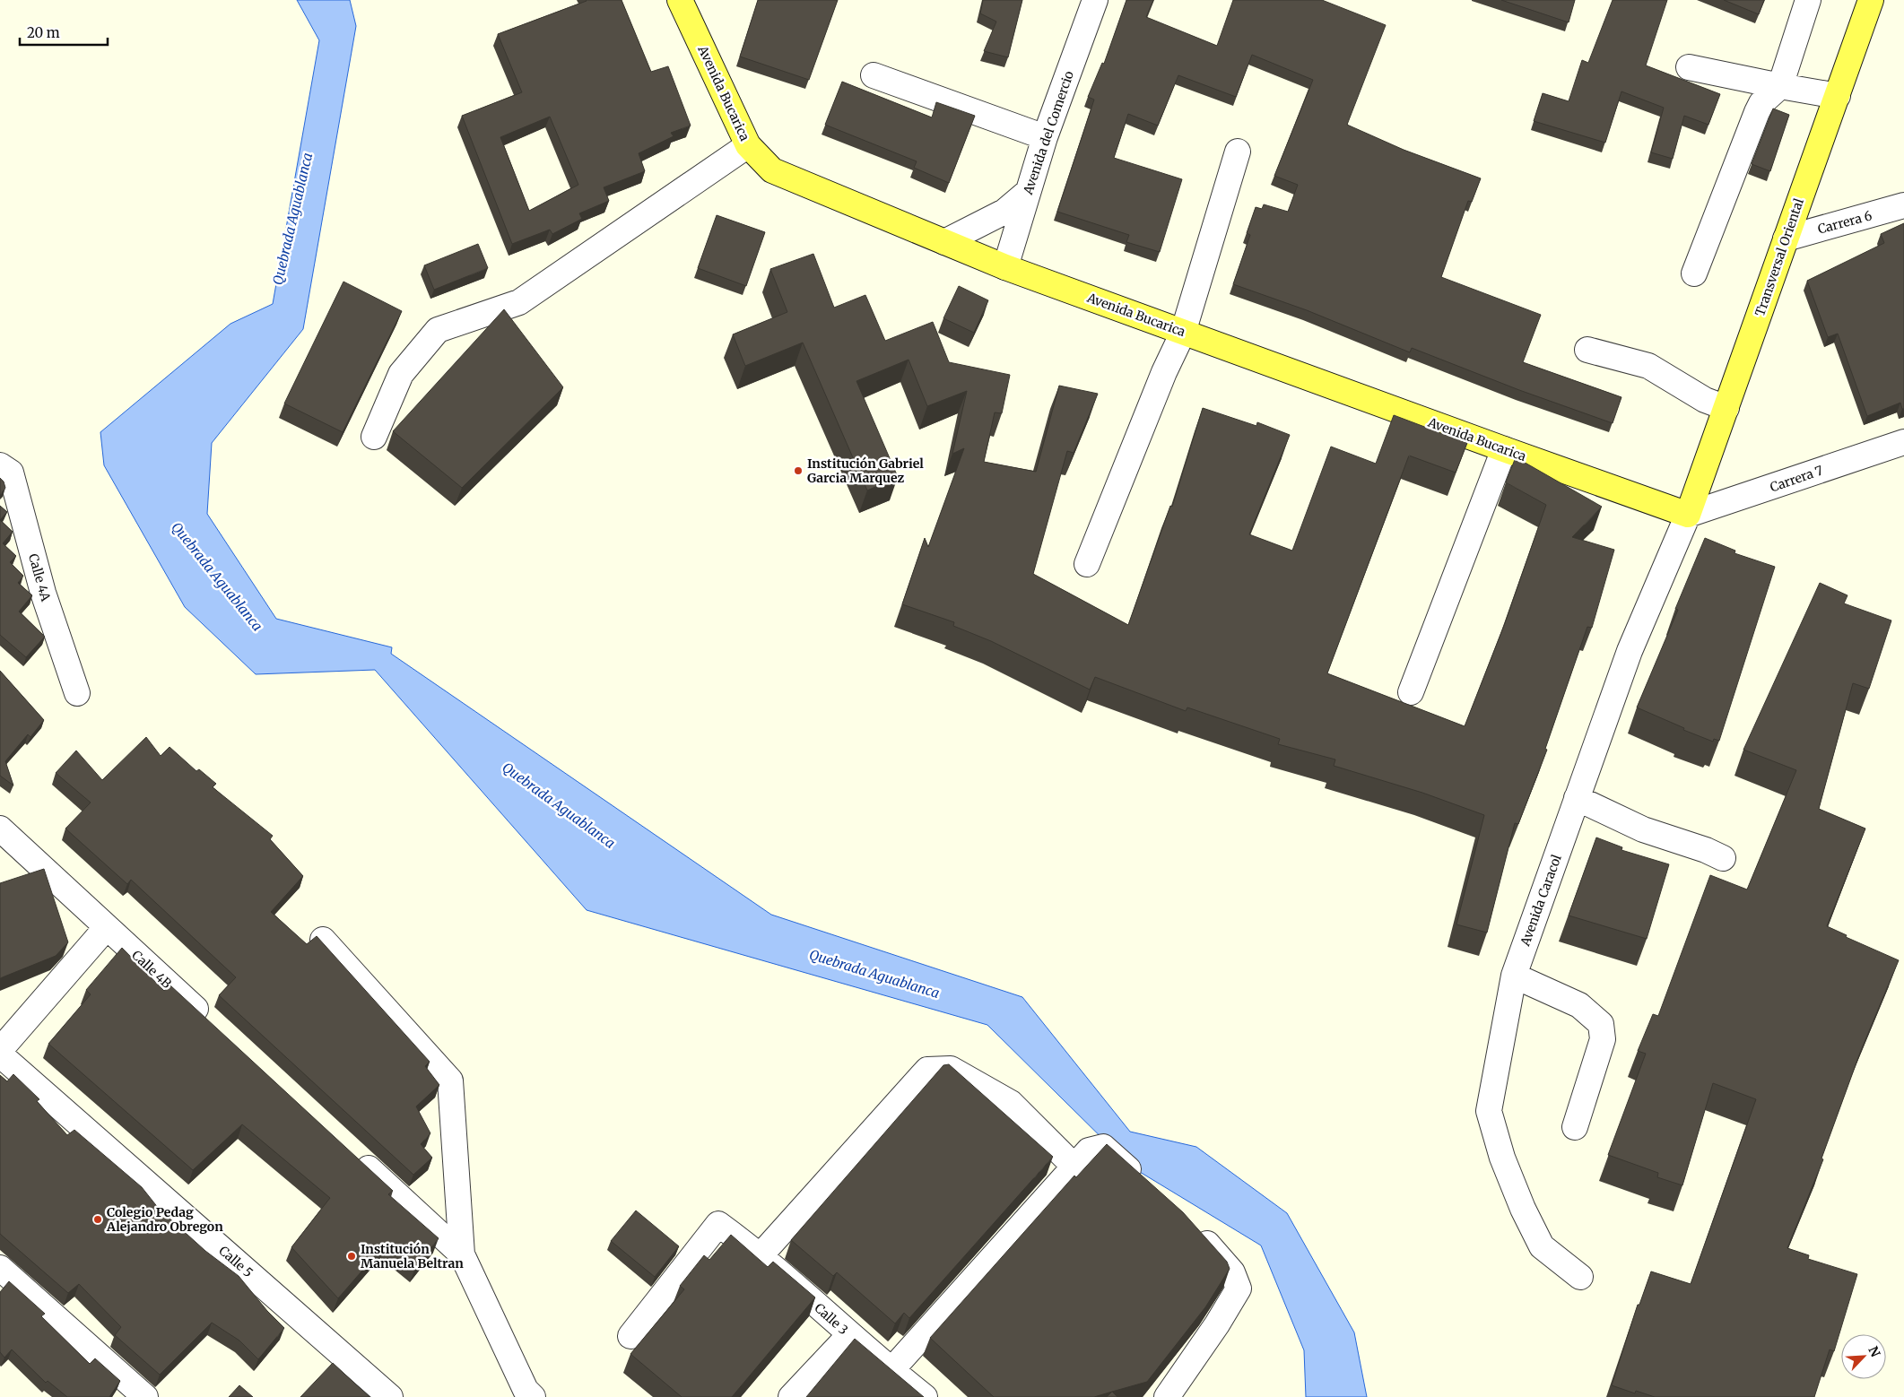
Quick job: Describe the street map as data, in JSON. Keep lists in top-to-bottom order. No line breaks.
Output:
{"streets":{"main road":["Avenida Bucarica","Transversal Oriental"],"street":["Avenida del Comercio","Carrera 6","Carrera 7","Calle 4A","Avenida Caracol","Calle 4B","Calle 5","Calle 3"]},"crossings":[["Avenida Bucarica","Avenida del Comercio"],["Avenida Bucarica","Transversal Oriental"],["Avenida Bucarica","Carrera 7"],["Avenida Bucarica","Avenida Caracol"],["Carrera 6","Transversal Oriental"],["Transversal Oriental","Carrera 7"],["Transversal Oriental","Avenida Caracol"],["Carrera 7","Avenida Caracol"]],"water":["Quebrada Aguablanca"],"places":["Institución Gabriel Garcia Marquez","Colegio Pedag Alejandro Obregon","Institución Manuela Beltran"],"scale_bar":"20 m","north":"top right"}
